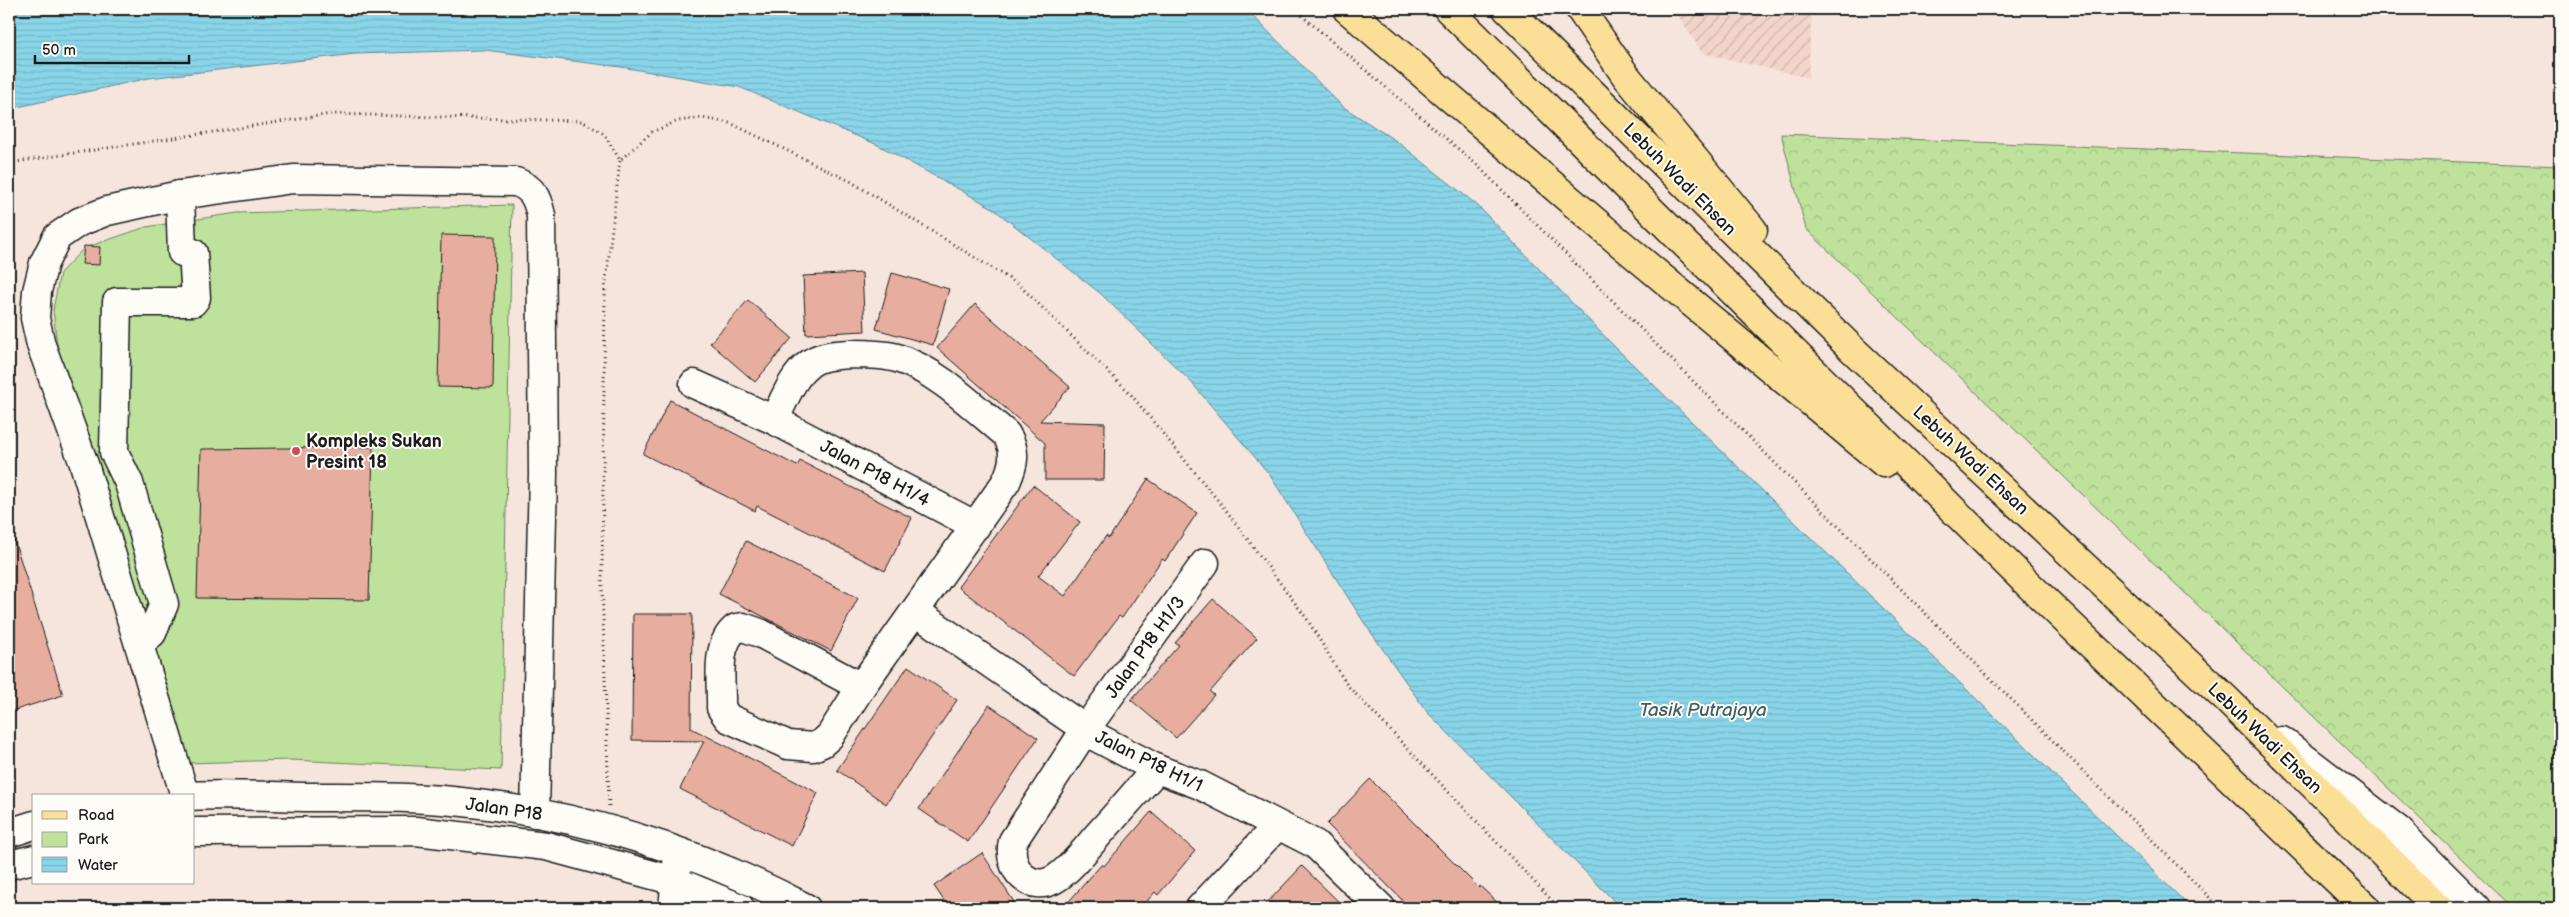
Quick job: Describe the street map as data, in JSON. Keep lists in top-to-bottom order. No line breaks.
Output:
{"streets":{"main road":["Lebuh Wadi Ehsan"],"street":["Jalan P18 H1/4","Jalan P18 H1/3","Jalan P18 H1/1","Jalan P18"]},"crossings":[["Jalan P18 H1/3","Jalan P18 H1/1"]],"water":["Tasik Putrajaya"],"places":["Kompleks Sukan Presint 18"],"legend":["Road","Park","Water"],"scale_bar":"50 m"}
